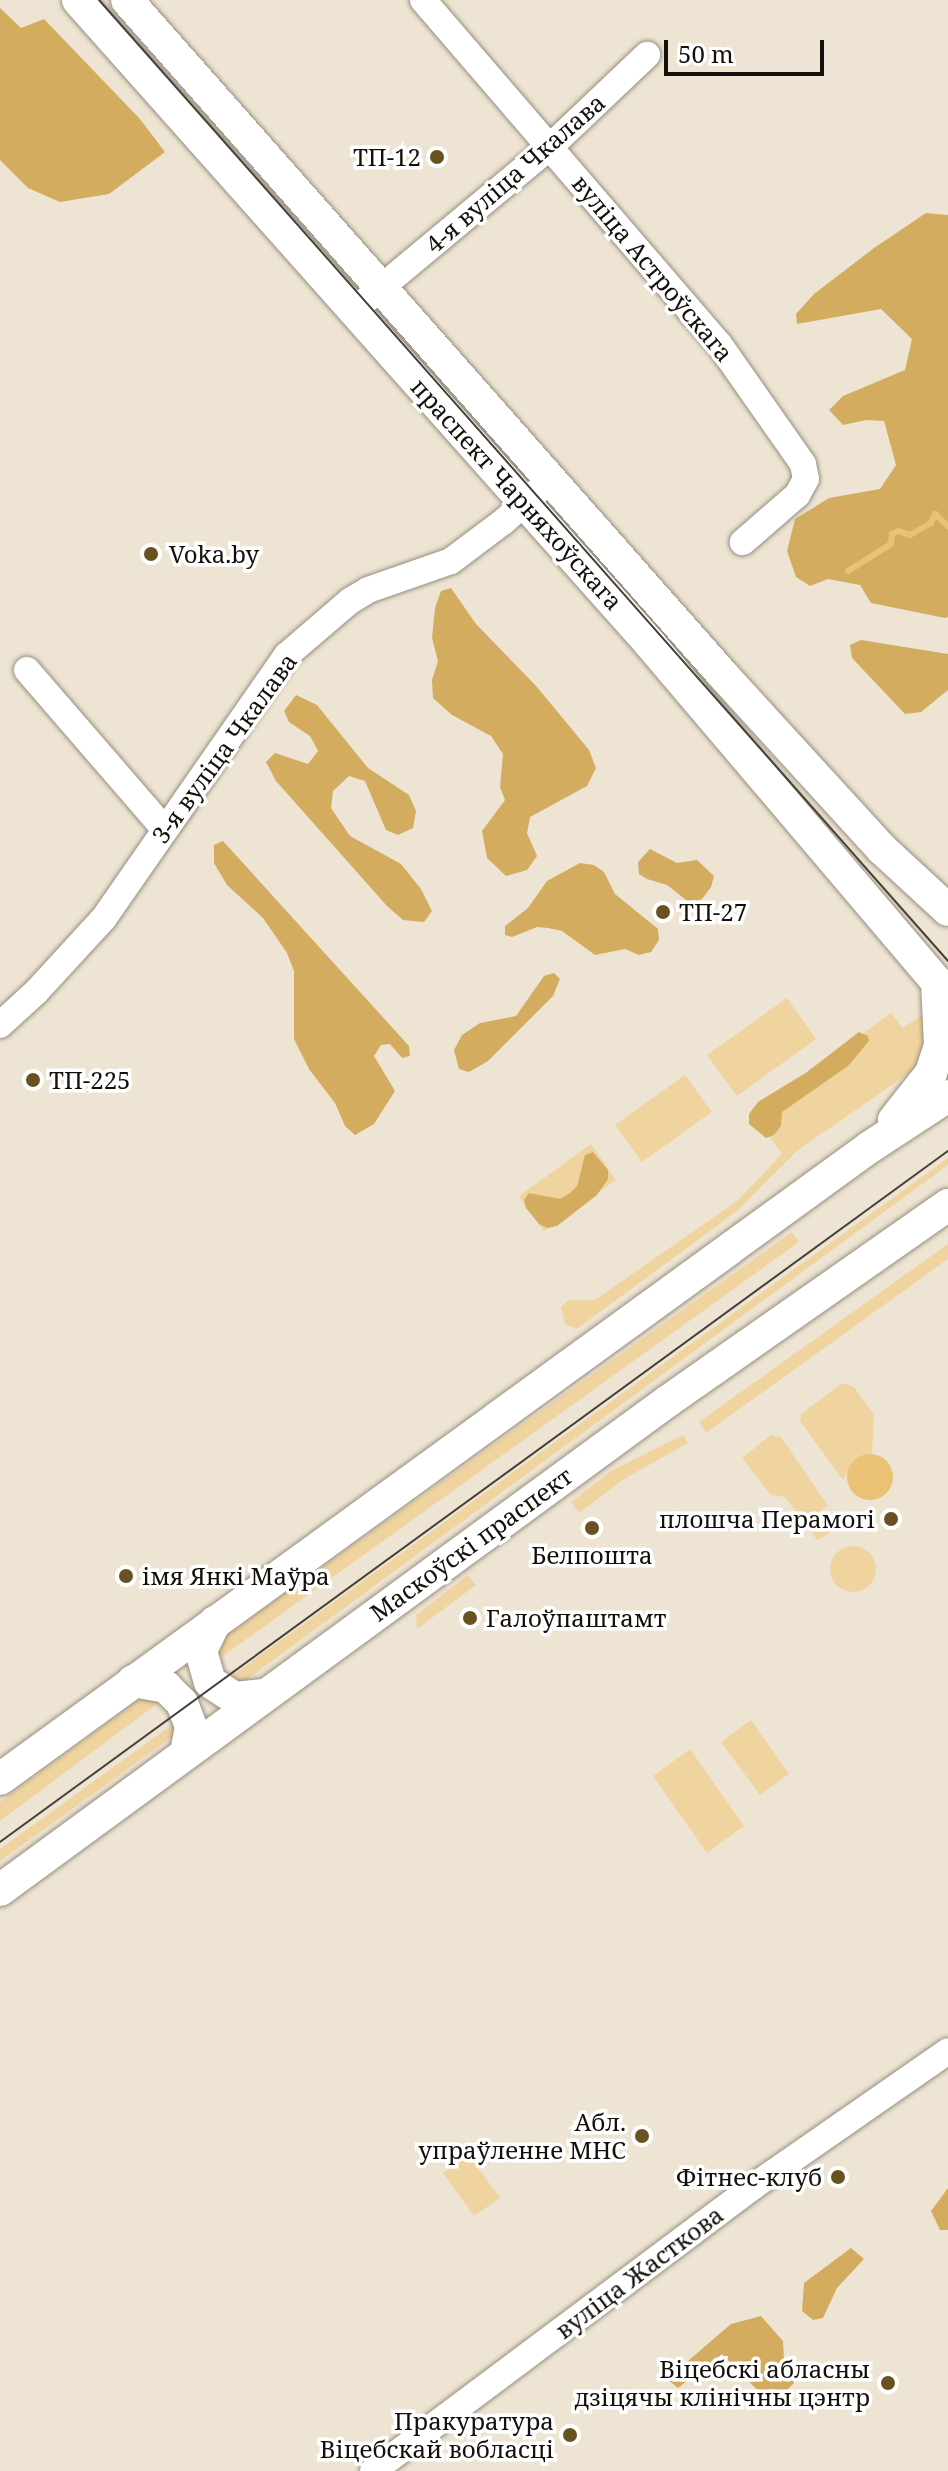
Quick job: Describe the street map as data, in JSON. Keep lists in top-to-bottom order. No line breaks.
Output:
{"streets":{"main road":["праспект Чарняхоўскага","Маскоўскі праспект"],"street":["4-я вуліца Чкалава","вуліца Астроўскага","3-я вуліца Чкалава","вуліца Жасткова"]},"crossings":[["4-я вуліца Чкалава","вуліца Астроўскага"],["4-я вуліца Чкалава","праспект Чарняхоўскага"],["праспект Чарняхоўскага","3-я вуліца Чкалава"]],"places":["ТП-12","Voka.by","ТП-27","ТП-225","плошча Перамогі","Белпошта","імя Янкі Маўра","Галоўпаштамт","Абл. упраўленне МНС","Фітнес-клуб","Віцебскі абласны дзіцячы клінічны цэнтр","Пракуратура Віцебскай вобласці"],"scale_bar":"50 m"}
